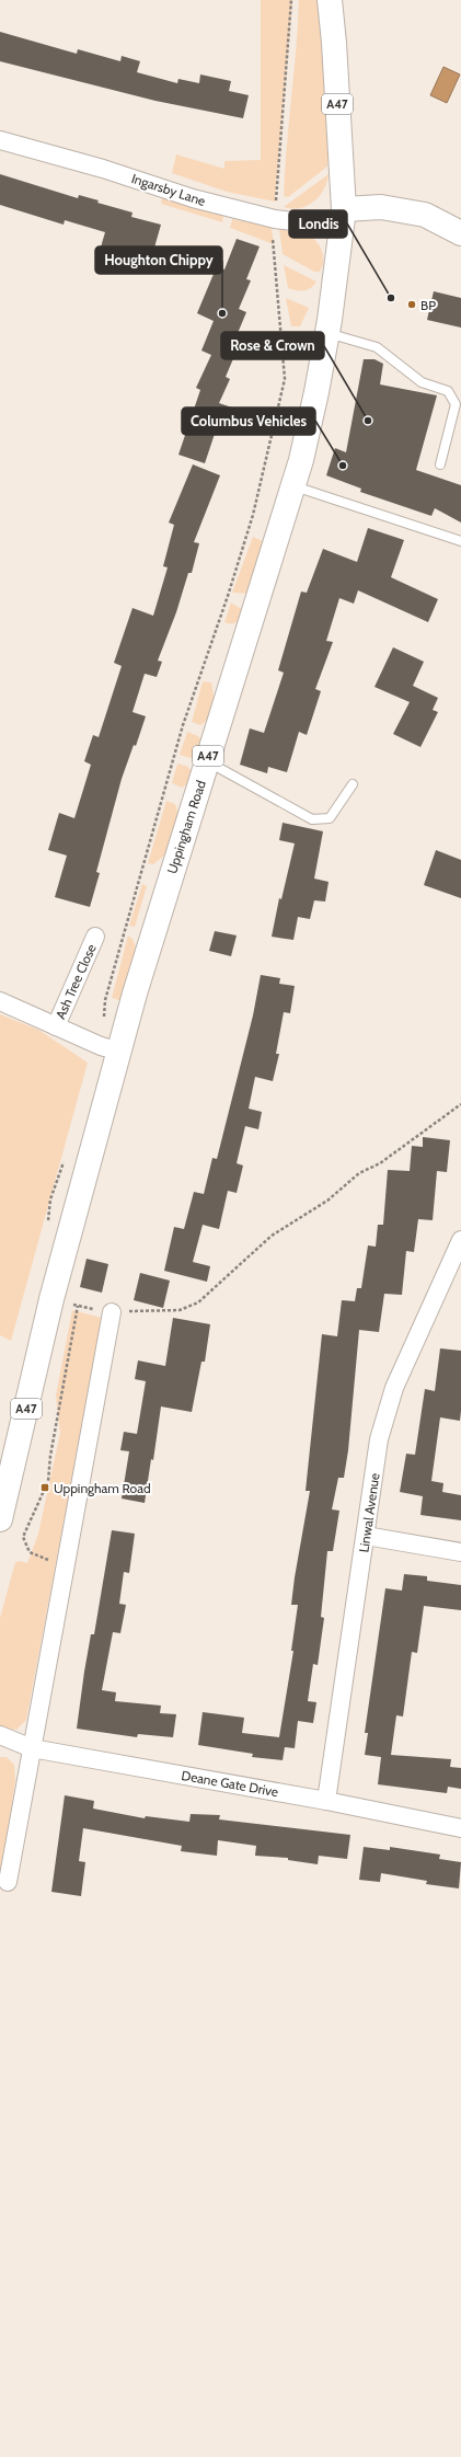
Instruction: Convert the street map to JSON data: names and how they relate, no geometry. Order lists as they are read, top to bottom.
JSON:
{
  "streets": {
    "main road": ["A47", "Uppingham Road"],
    "street": [
      "Ingarsby Lane",
      "Ash Tree Close",
      "Linwal Avenue",
      "Deane Gate Drive"
    ]
  },
  "crossings": [
    ["Ingarsby Lane", "Uppingham Road"],
    ["Uppingham Road", "Ash Tree Close"],
    ["Linwal Avenue", "Deane Gate Drive"]
  ],
  "places": {
    "other": [
      "Londis",
      "BP",
      "Houghton Chippy",
      "Rose & Crown",
      "Columbus Vehicles"
    ],
    "transit": ["Uppingham Road"]
  }
}
